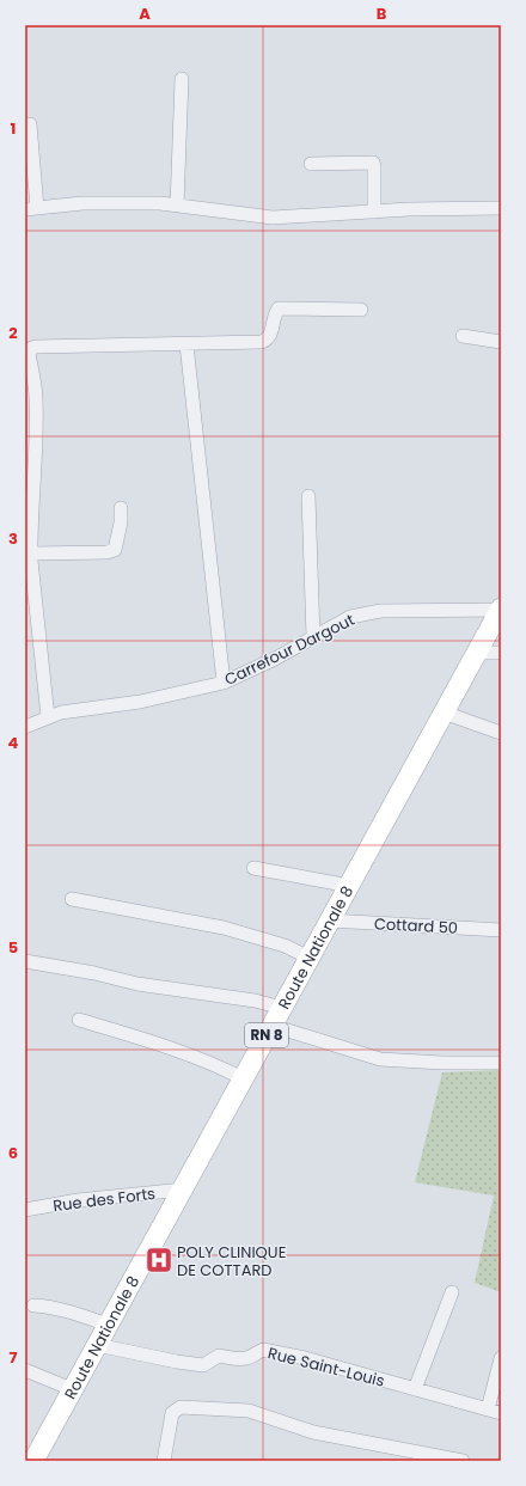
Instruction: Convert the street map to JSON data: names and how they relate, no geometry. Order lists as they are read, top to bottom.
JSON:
{
  "streets": {
    "main road": ["Route Nationale 8", "RN 8"],
    "street": [
      "Carrefour Dargout",
      "Cottard 50",
      "Rue des Forts",
      "Rue Saint-Louis"
    ]
  },
  "crossings": [
    ["Carrefour Dargout", "Route Nationale 8"],
    ["Cottard 50", "Route Nationale 8"],
    ["Route Nationale 8", "Rue des Forts"],
    ["Route Nationale 8", "Rue Saint-Louis"]
  ],
  "places": {
    "hospital": ["POLY CLINIQUE DE COTTARD"]
  },
  "grid": {
    "columns": ["A", "B"],
    "rows": [
      "1",
      "2",
      "3",
      "4",
      "5",
      "6",
      "7"
    ]
  }
}
